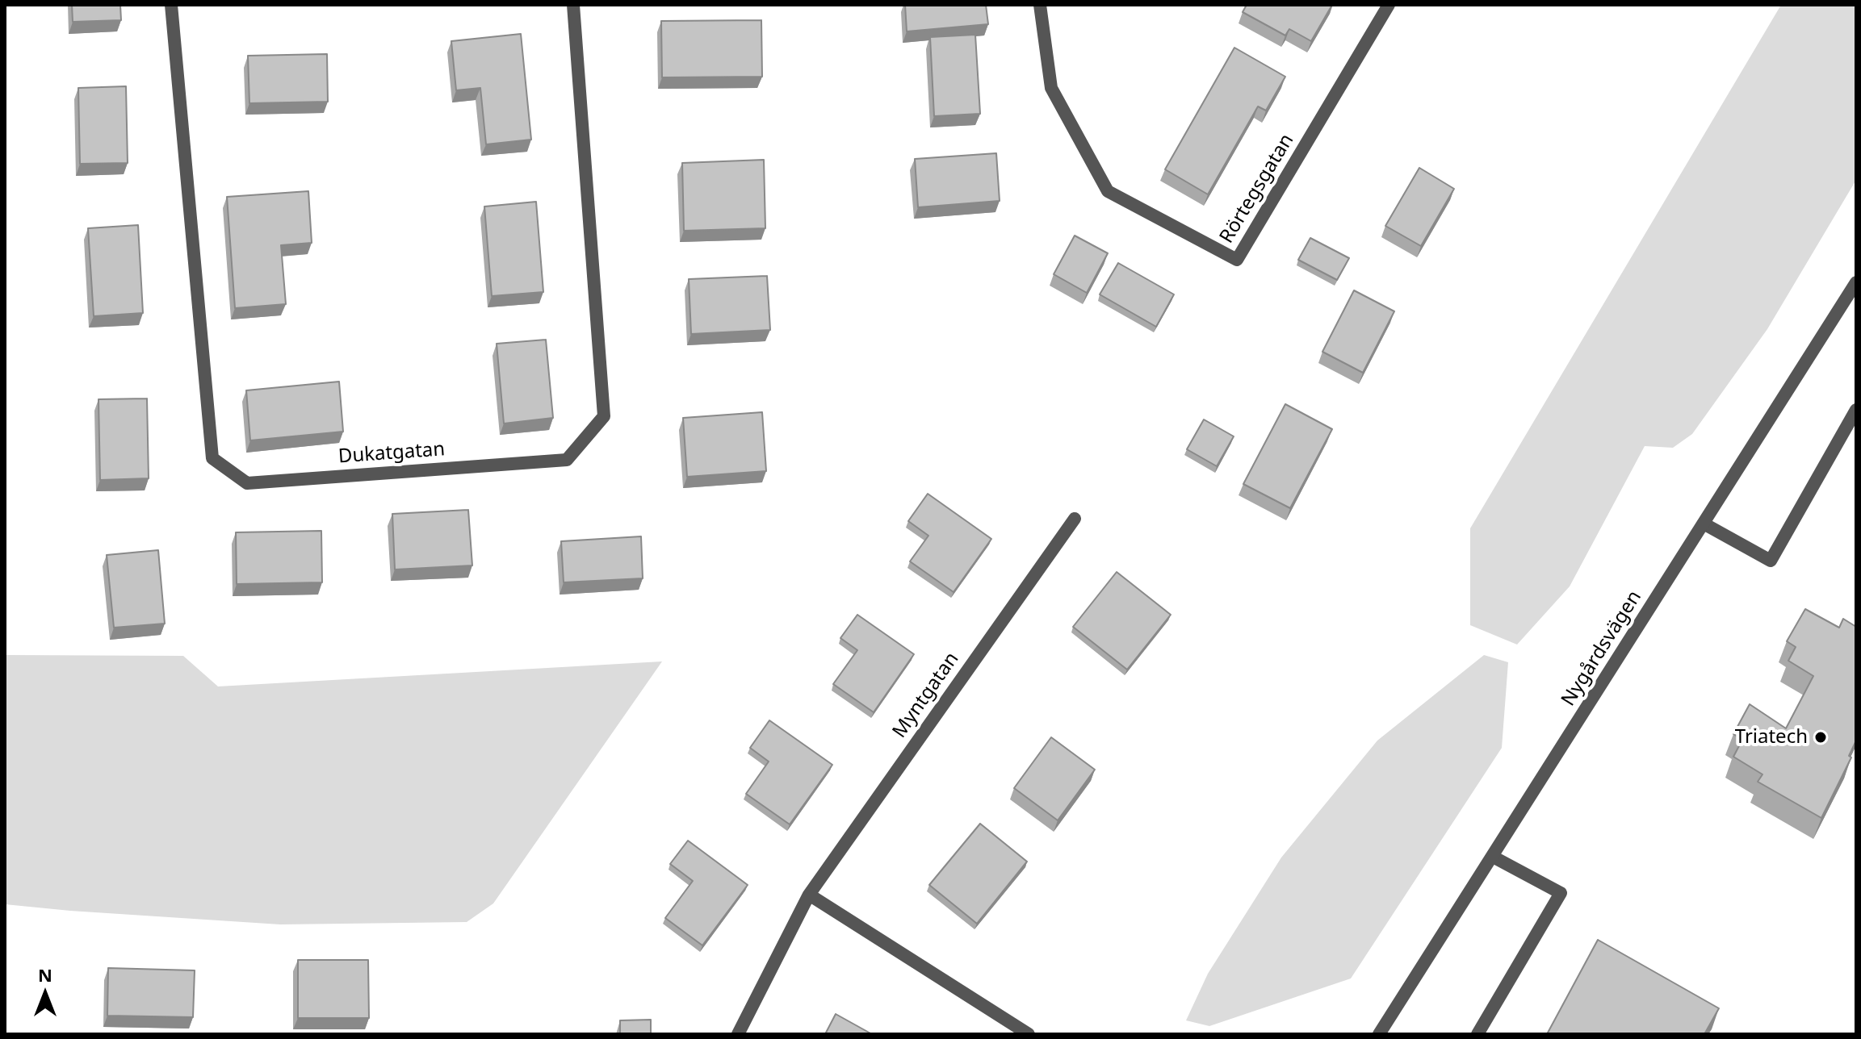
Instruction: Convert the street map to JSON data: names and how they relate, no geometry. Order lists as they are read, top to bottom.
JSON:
{
  "streets": {
    "street": [
      "Rörtegsgatan",
      "Dukatgatan",
      "Nygårdsvägen",
      "Myntgatan"
    ]
  },
  "places": ["Triatech"],
  "north": "top"
}
